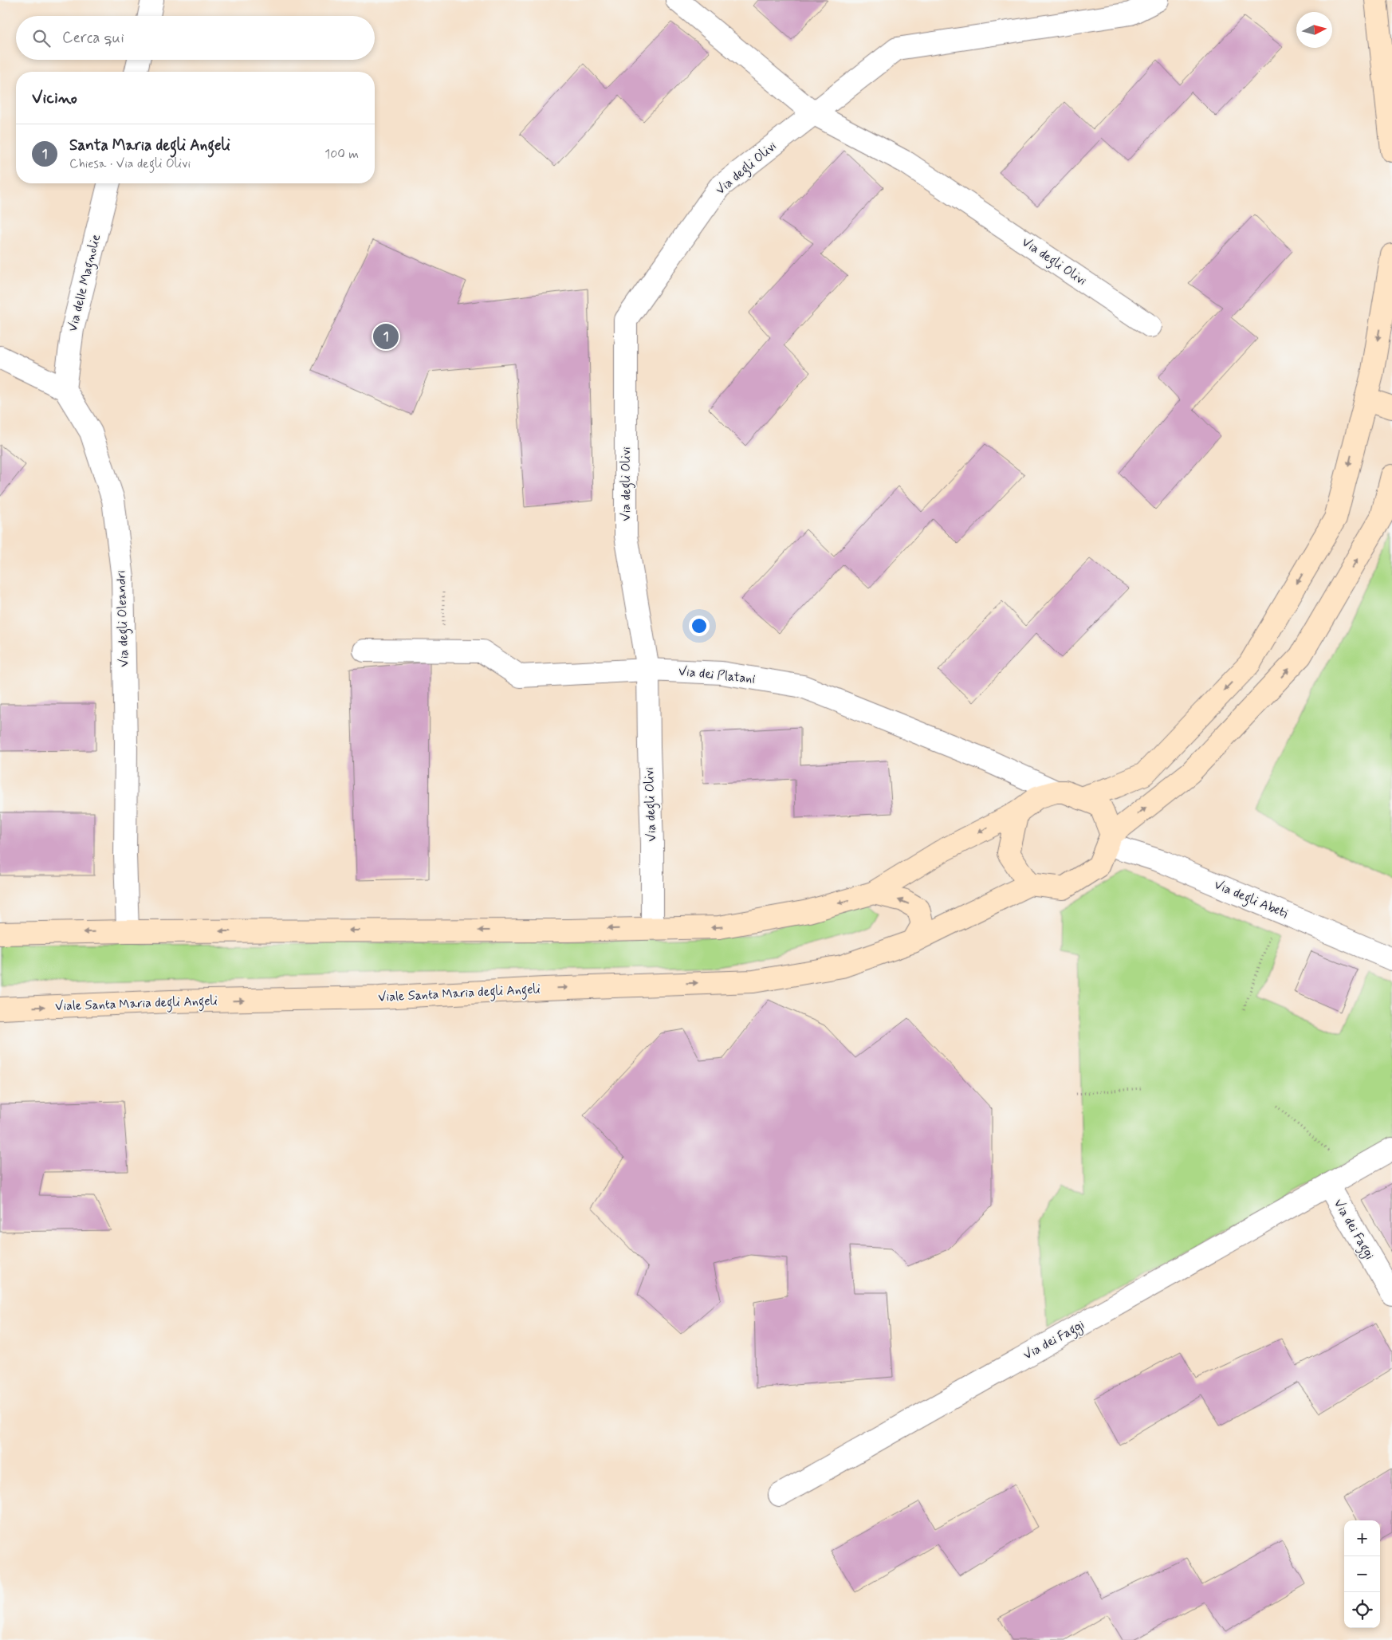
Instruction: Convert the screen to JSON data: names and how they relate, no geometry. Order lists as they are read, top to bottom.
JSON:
{
  "streets": {
    "street": [
      "Via degli Olivi",
      "Via delle Magnolie",
      "Via degli Oleandri",
      "Via dei Platani",
      "Via degli Abeti",
      "Viale Santa Maria degli Angeli",
      "Via dei Faggi"
    ]
  },
  "crossings": [
    ["Via degli Olivi", "Via dei Platani"],
    ["Via delle Magnolie", "Via degli Oleandri"],
    ["Via dei Platani", "Via degli Abeti"],
    ["Via dei Platani", "Viale Santa Maria degli Angeli"],
    ["Via degli Abeti", "Viale Santa Maria degli Angeli"]
  ],
  "north": "right",
  "page": {
    "search": "Cerca qui",
    "heading": "Vicino",
    "list": [
      {
        "mark": "1",
        "name": "Santa Maria degli Angeli",
        "note": "Chiesa · Via degli Olivi",
        "value": "100 m"
      }
    ],
    "pins": "1",
    "map_buttons": ["+", "−"]
  }
}
